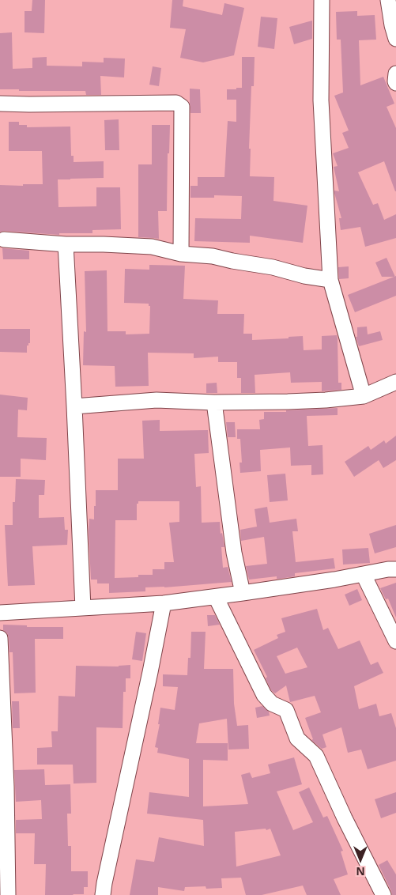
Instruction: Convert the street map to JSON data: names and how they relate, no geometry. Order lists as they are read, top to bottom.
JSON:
{
  "north": "bottom"
}
